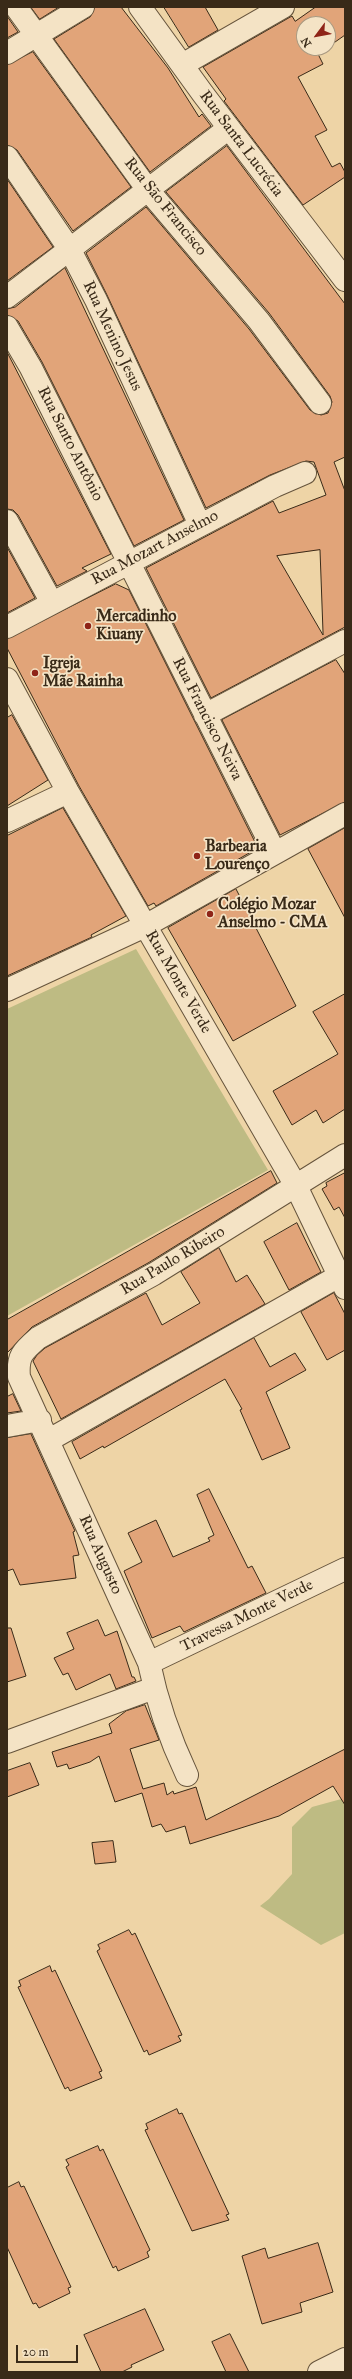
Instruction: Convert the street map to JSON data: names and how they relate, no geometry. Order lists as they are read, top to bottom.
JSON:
{
  "streets": {
    "street": [
      "Rua Santa Lucrécia",
      "Rua São Francisco",
      "Rua Menino Jesus",
      "Rua Santo Antônio",
      "Rua Mozart Anselmo",
      "Rua Francisco Neiva",
      "Rua Monte Verde",
      "Rua Paulo Ribeiro",
      "Rua Augusto",
      "Travessa Monte Verde"
    ]
  },
  "crossings": [
    ["Rua Menino Jesus", "Rua Mozart Anselmo"],
    ["Rua Santo Antônio", "Rua Mozart Anselmo"],
    ["Rua Santo Antônio", "Rua Francisco Neiva"],
    ["Rua Mozart Anselmo", "Rua Francisco Neiva"],
    ["Rua Monte Verde", "Rua Paulo Ribeiro"],
    ["Rua Paulo Ribeiro", "Rua Augusto"],
    ["Rua Augusto", "Travessa Monte Verde"]
  ],
  "places": [
    "Mercadinho Kiuany",
    "Igreja Mãe Rainha",
    "Barbearia Lourenço",
    "Colégio Mozar Anselmo - CMA"
  ],
  "scale_bar": "20 m",
  "north": "bottom left"
}
